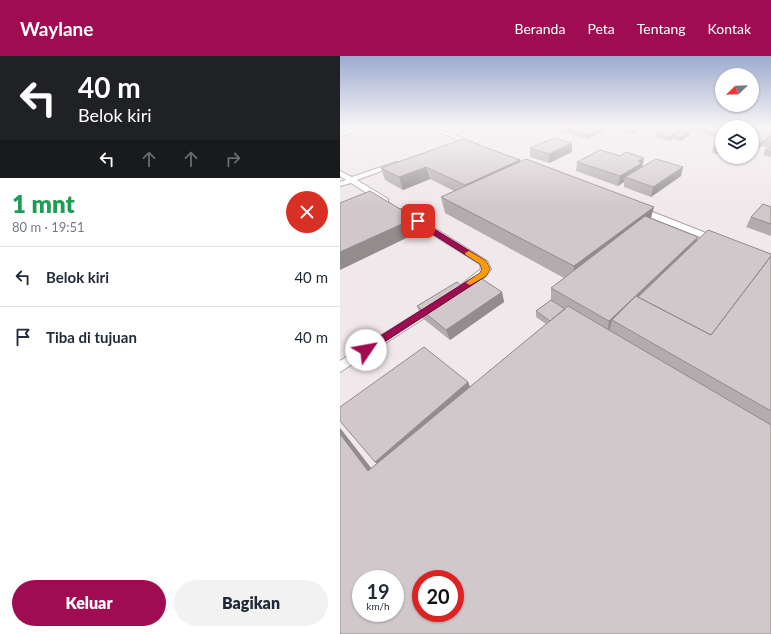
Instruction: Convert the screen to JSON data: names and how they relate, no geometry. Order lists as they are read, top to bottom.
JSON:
{
  "north": "bottom left",
  "page": {
    "header": "Waylane",
    "nav": [
      "Beranda",
      "Peta",
      "Tentang",
      "Kontak"
    ],
    "turn": ["40 m", "Belok kiri"],
    "heading": ["1 mnt", "80 m · 19:51"],
    "list": [
      {
        "name": "Belok kiri",
        "value": "40 m"
      },
      {
        "name": "Tiba di tujuan",
        "value": "40 m"
      }
    ],
    "speed": "19 km/h",
    "limit": "20",
    "buttons": ["Keluar", "Bagikan"]
  }
}
